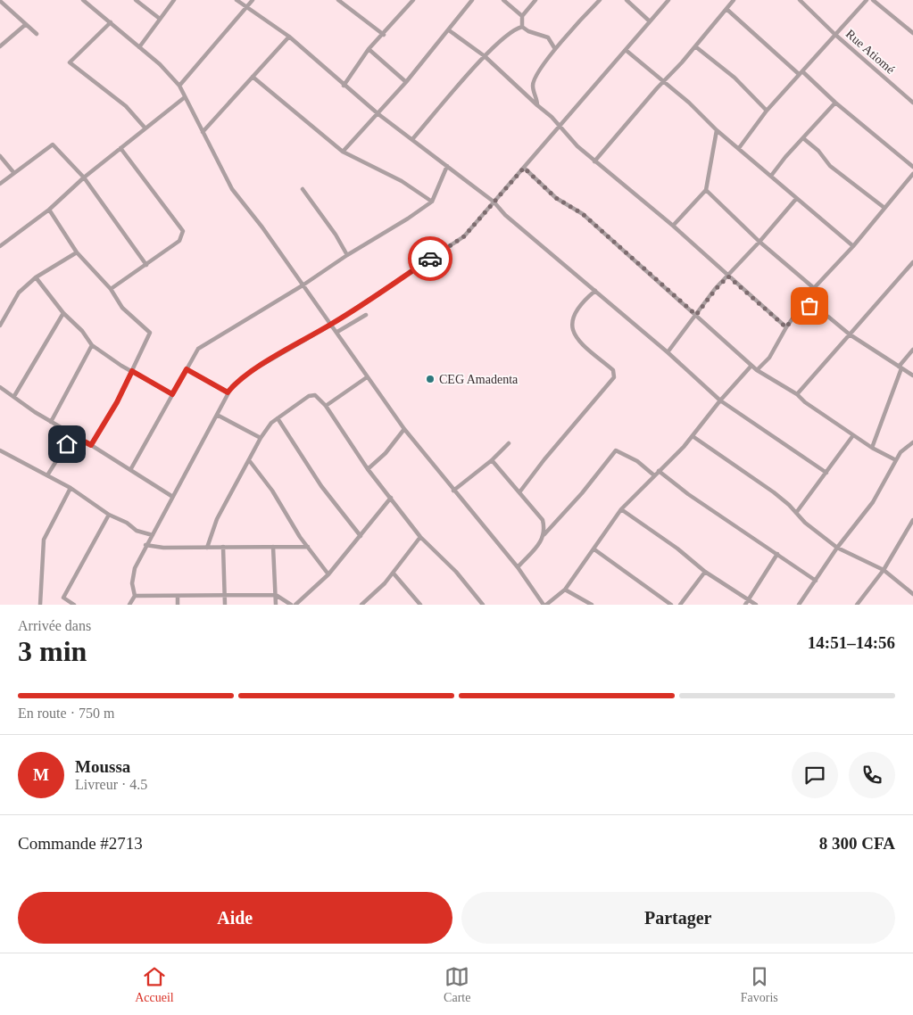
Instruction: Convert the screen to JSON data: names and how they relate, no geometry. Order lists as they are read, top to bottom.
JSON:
{
  "streets": {
    "street": ["Rue Atiomé"]
  },
  "places": ["CEG Amadenta"],
  "page": {
    "heading": ["3 min", "Arrivée dans", "14:51–14:56"],
    "panel": [
      "Moussa",
      "Livreur · 4.5",
      "Commande #2713",
      "8 300 CFA"
    ],
    "bar": "En route · 750 m",
    "round": "M",
    "buttons": ["Aide", "Partager"],
    "tabs": ["Accueil", "Carte", "Favoris"]
  }
}
